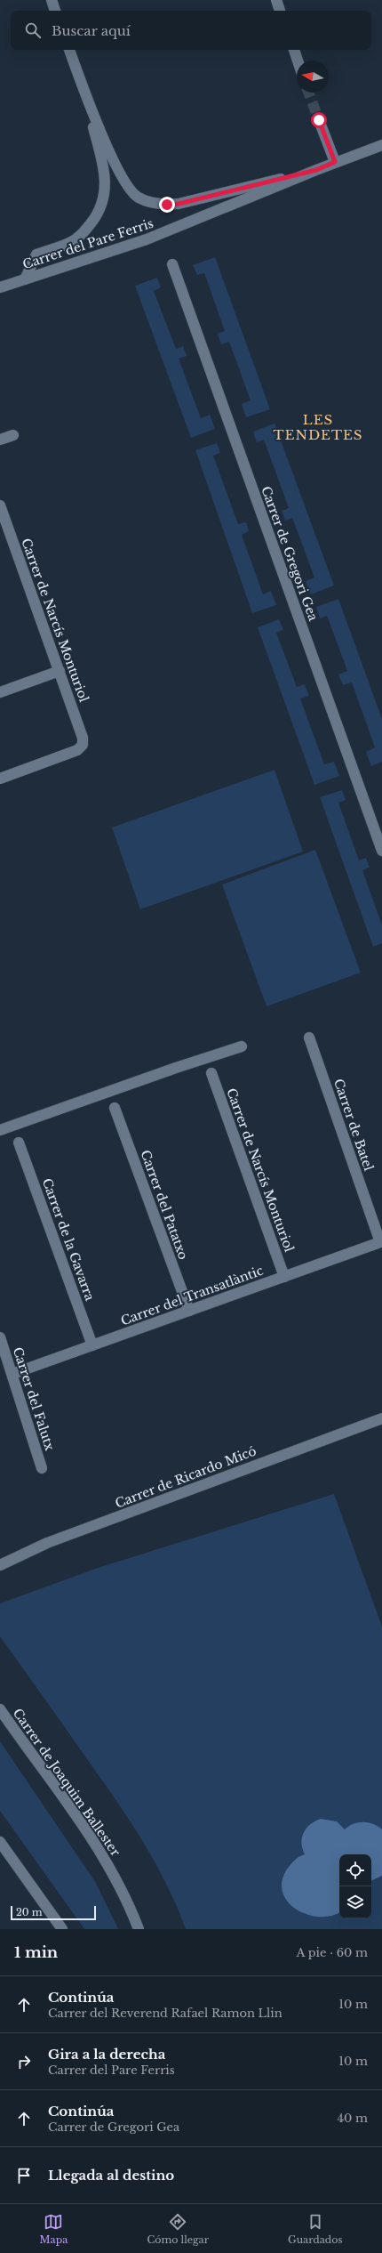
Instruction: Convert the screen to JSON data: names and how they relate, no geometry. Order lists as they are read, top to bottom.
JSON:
{
  "streets": {
    "street": [
      "Carrer del Pare Ferris",
      "Carrer de Gregori Gea",
      "Carrer de Narcís Monturiol",
      "Carrer de Batel",
      "Carrer del Patatxo",
      "Carrer de la Gavarra",
      "Carrer del Transatlàntic",
      "Carrer del Falutx",
      "Carrer de Ricardo Micó",
      "Carrer de Joaquim Ballester"
    ]
  },
  "crossings": [
    ["Carrer de Narcís Monturiol", "Carrer del Transatlàntic"],
    ["Carrer de Batel", "Carrer del Transatlàntic"],
    ["Carrer del Patatxo", "Carrer del Transatlàntic"],
    ["Carrer de la Gavarra", "Carrer del Transatlàntic"],
    ["Carrer del Transatlàntic", "Carrer del Falutx"]
  ],
  "districts": ["LES TENDETES"],
  "scale_bar": "20 m",
  "north": "left",
  "page": {
    "search": "Buscar aquí",
    "scale": "20 m",
    "heading": ["1 min", "A pie · 60 m"],
    "list": [
      ["Continúa", "Carrer del Reverend Rafael Ramon Llin", "10 m"],
      ["Gira a la derecha", "Carrer del Pare Ferris", "10 m"],
      ["Continúa", "Carrer de Gregori Gea", "40 m"],
      "Llegada al destino"
    ],
    "nav": ["Mapa", "Cómo llegar", "Guardados"]
  }
}
